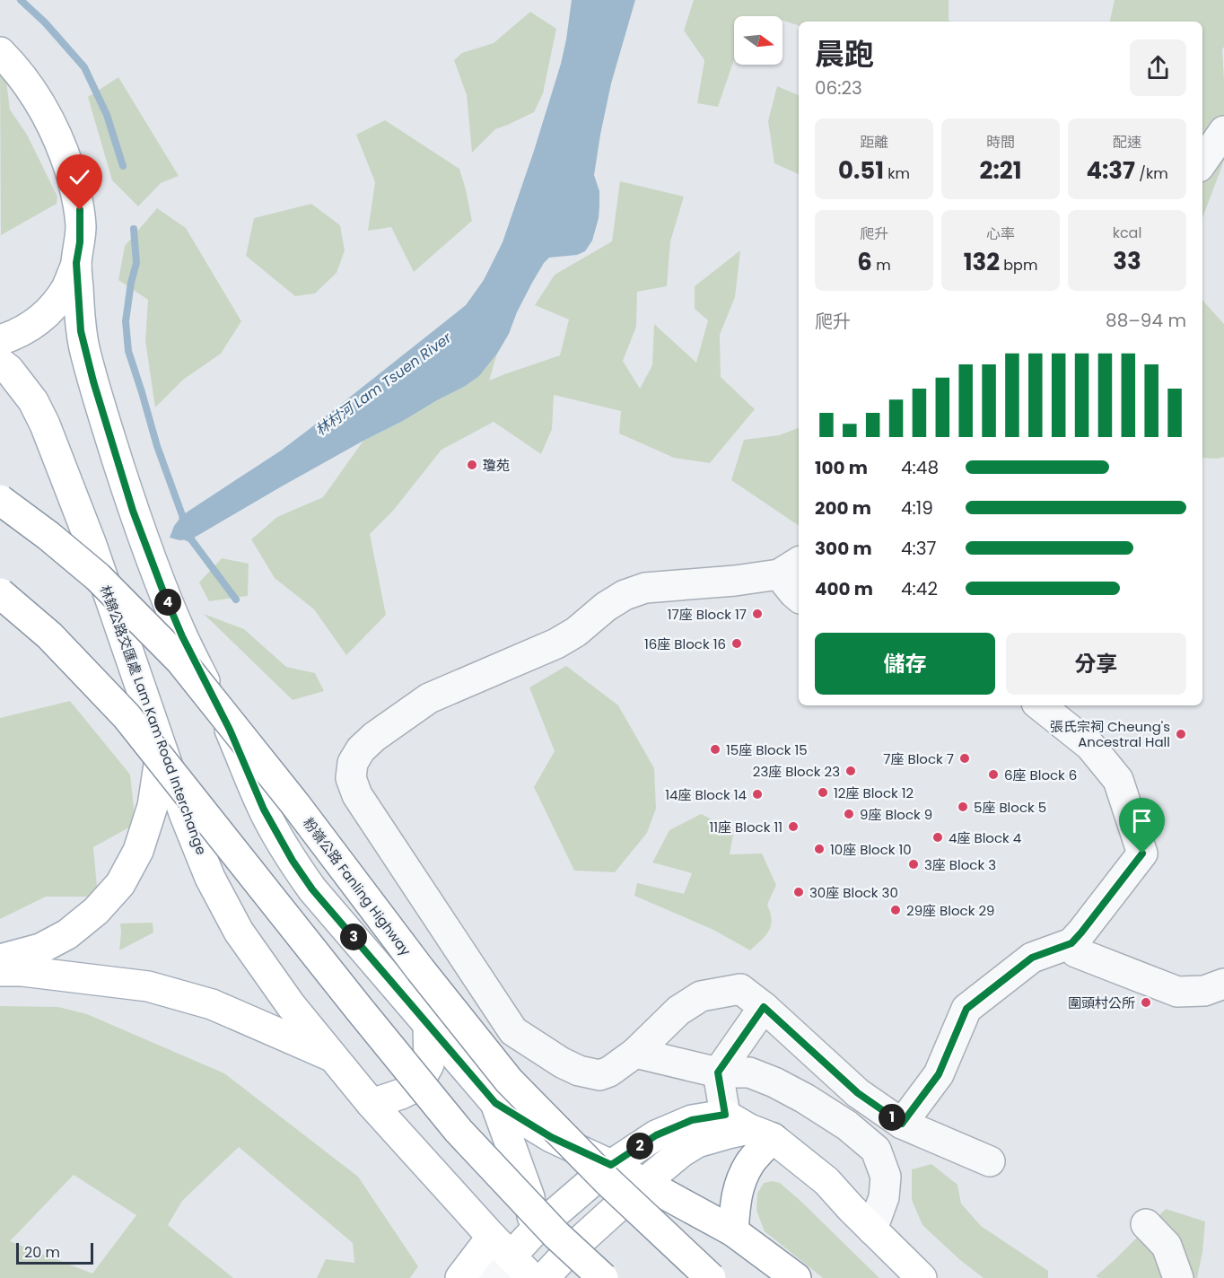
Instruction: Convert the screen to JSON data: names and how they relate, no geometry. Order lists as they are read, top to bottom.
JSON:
{
  "streets": {
    "main road": ["林錦公路交匯處 Lam Kam Road Interchange", "粉嶺公路 Fanling Highway"]
  },
  "water": ["林村河 Lam Tsuen River"],
  "places": [
    "瓊苑",
    "17座 Block 17",
    "16座 Block 16",
    "張氏宗祠 Cheung's Ancestral Hall",
    "15座 Block 15",
    "7座 Block 7",
    "23座 Block 23",
    "6座 Block 6",
    "12座 Block 12",
    "14座 Block 14",
    "5座 Block 5",
    "9座 Block 9",
    "11座 Block 11",
    "4座 Block 4",
    "10座 Block 10",
    "3座 Block 3",
    "30座 Block 30",
    "29座 Block 29",
    "圍頭村公所"
  ],
  "scale_bar": "20 m",
  "north": "right",
  "page": {
    "heading": ["晨跑", "06:23"],
    "stats": [
      ["距離", "0.51 km"],
      ["時間", "2:21"],
      ["配速", "4:37 /km"],
      ["爬升", "6 m"],
      ["心率", "132 bpm"],
      ["kcal", "33"]
    ],
    "chart": ["爬升", "88–94 m"],
    "list": [
      {
        "name": "100 m",
        "note": "4:48"
      },
      {
        "name": "200 m",
        "note": "4:19"
      },
      {
        "name": "300 m",
        "note": "4:37"
      },
      {
        "name": "400 m",
        "note": "4:42"
      }
    ],
    "pins": [
      "4",
      "3",
      "1",
      "2"
    ],
    "buttons": ["儲存", "分享"],
    "scale": "20 m"
  }
}
